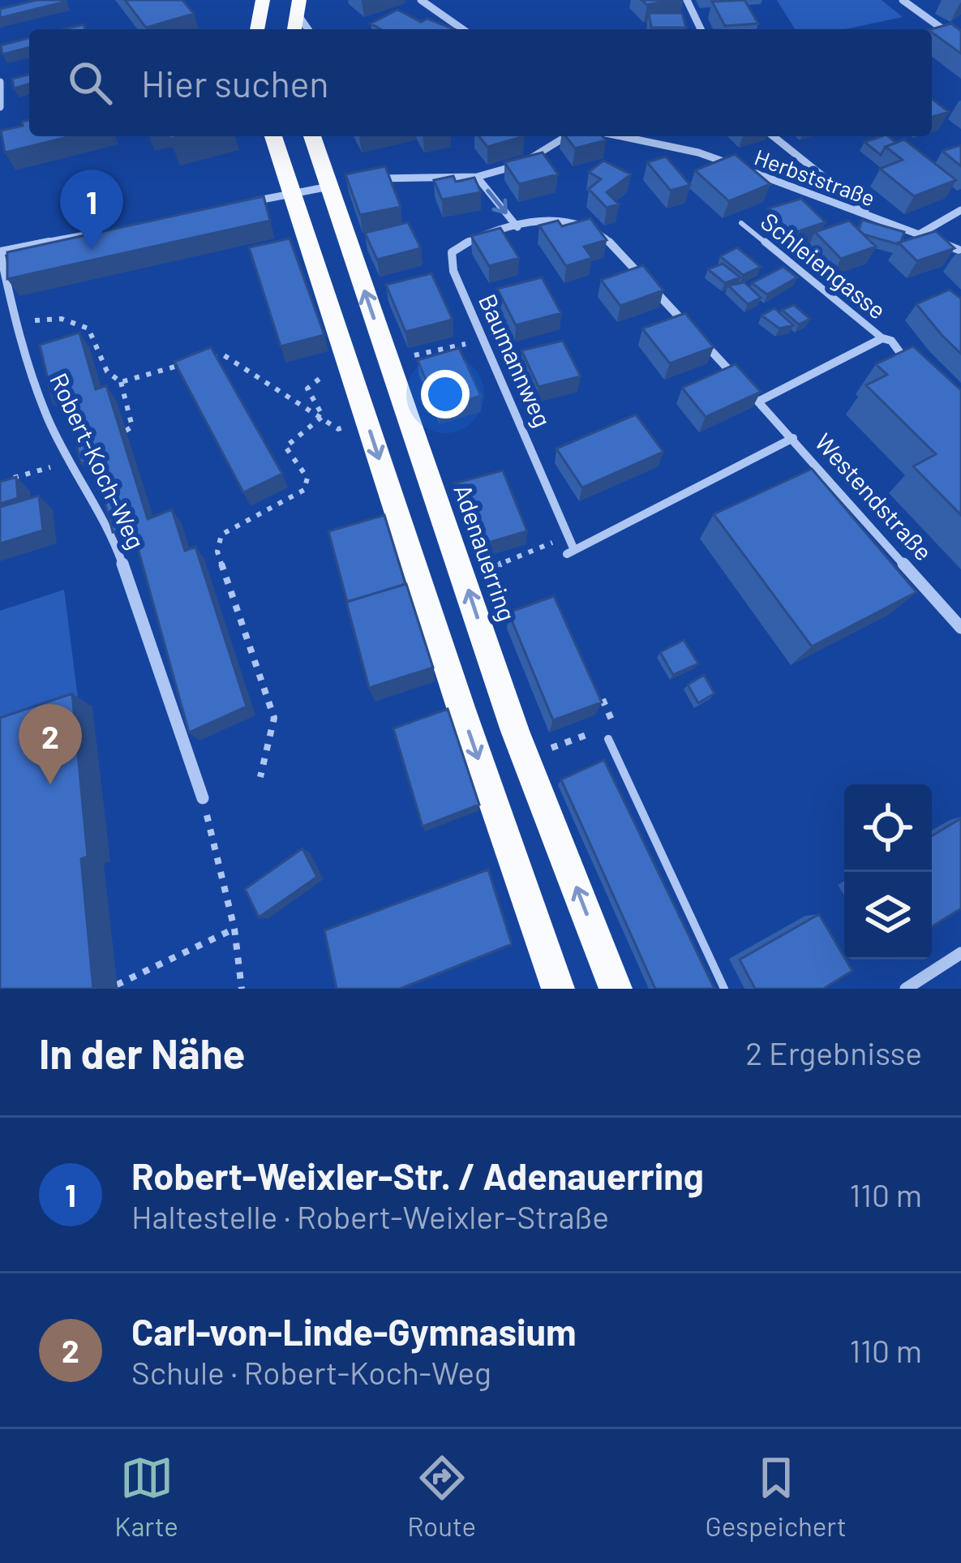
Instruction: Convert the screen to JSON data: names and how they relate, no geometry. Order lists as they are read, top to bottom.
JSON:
{
  "streets": {
    "main road": ["Adenauerring"],
    "street": [
      "Herbststraße",
      "Schleiengasse",
      "Baumannweg",
      "Robert-Koch-Weg",
      "Westendstraße"
    ]
  },
  "crossings": [
    ["Baumannweg", "Westendstraße"]
  ],
  "page": {
    "search": "Hier suchen",
    "pins": ["1", "2"],
    "heading": ["In der Nähe", "2 Ergebnisse"],
    "list": [
      {
        "mark": "1",
        "name": "Robert-Weixler-Str. / Adenauerring",
        "note": "Haltestelle · Robert-Weixler-Straße",
        "value": "110 m"
      },
      {
        "mark": "2",
        "name": "Carl-von-Linde-Gymnasium",
        "note": "Schule · Robert-Koch-Weg",
        "value": "110 m"
      }
    ],
    "nav": ["Karte", "Route", "Gespeichert"]
  }
}
